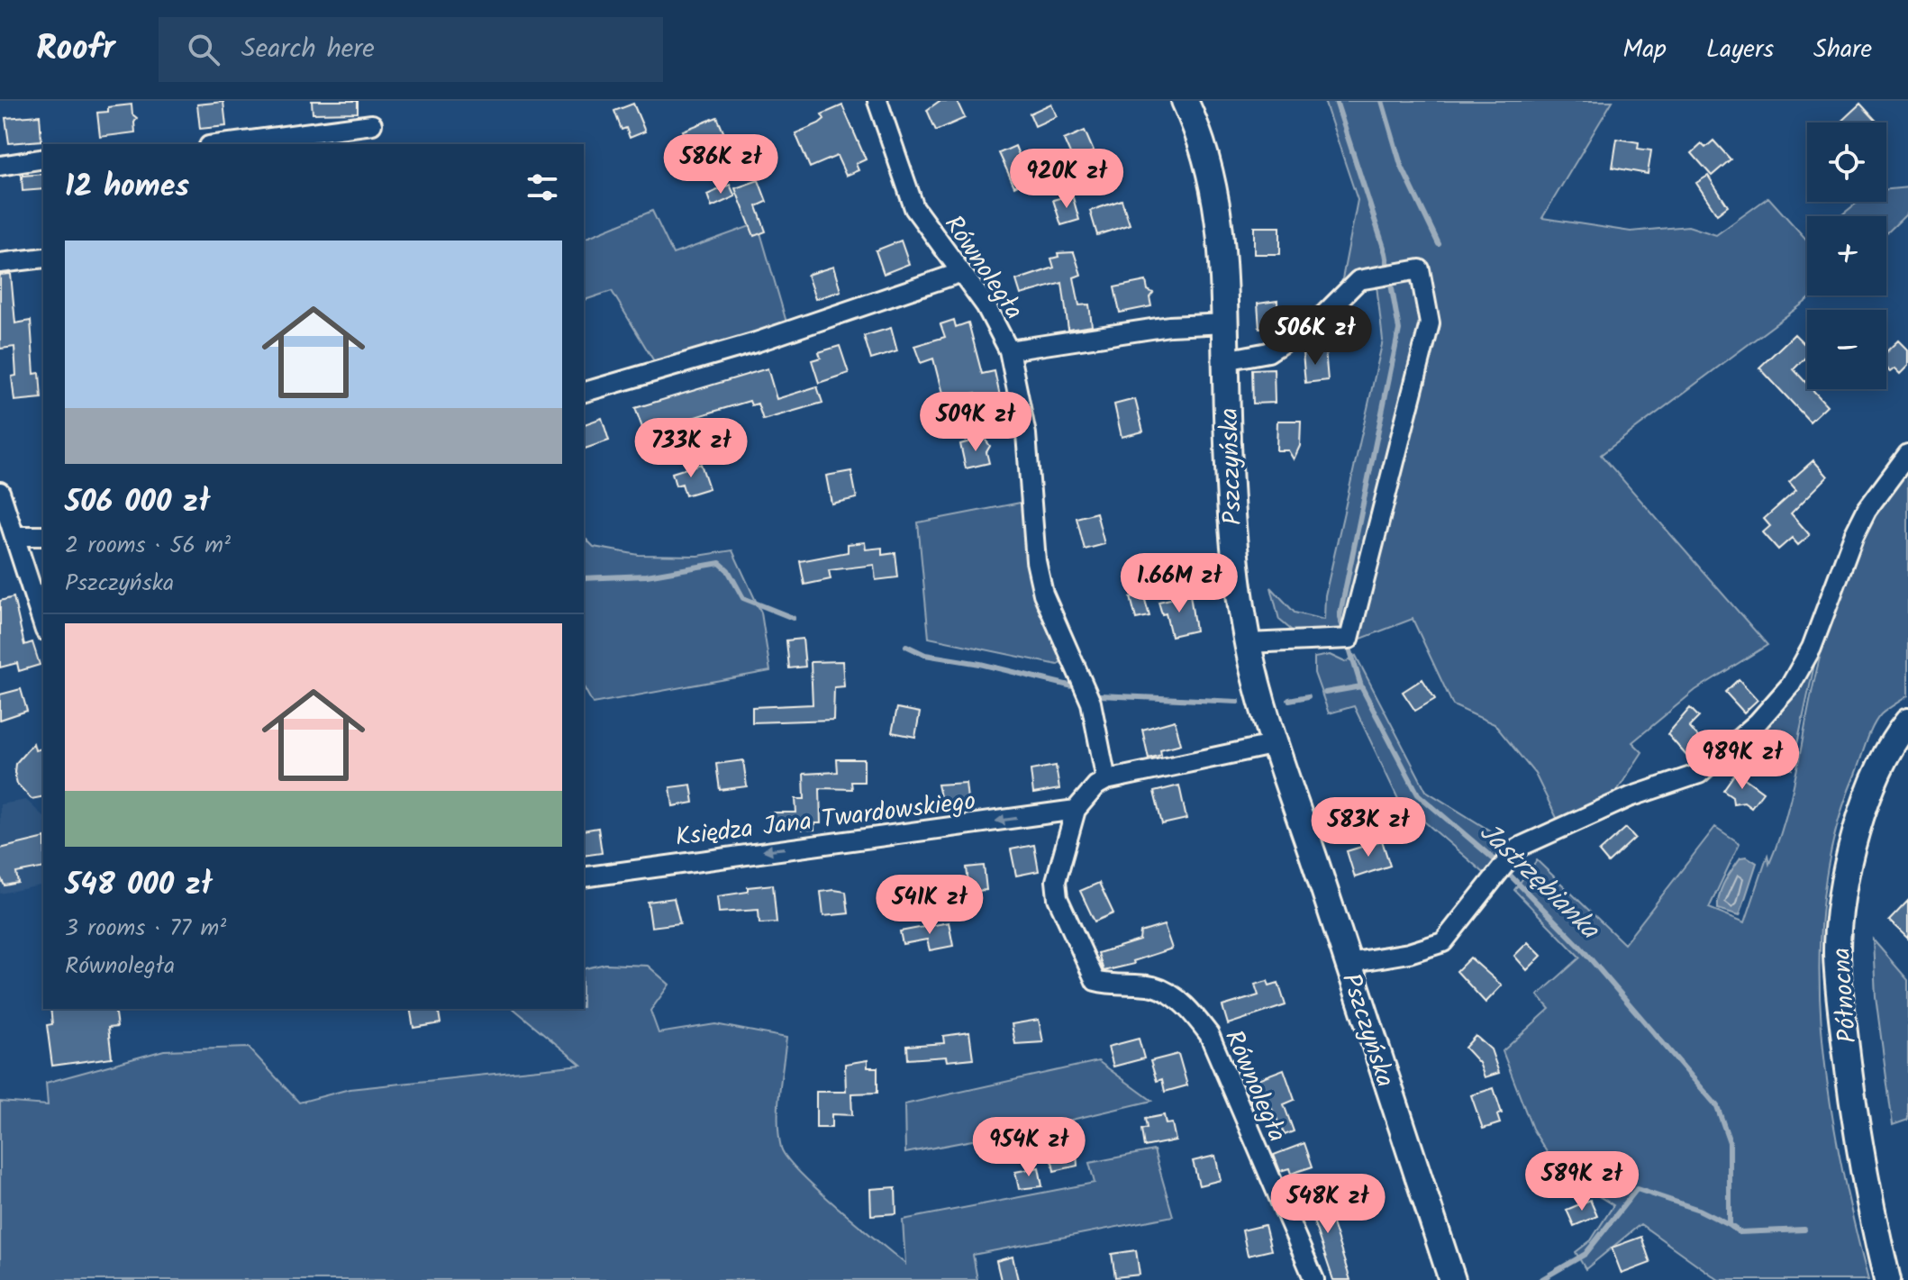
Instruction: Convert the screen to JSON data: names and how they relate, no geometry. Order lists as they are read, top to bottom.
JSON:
{
  "streets": {
    "street": [
      "Równoległa",
      "Pszczyńska",
      "Księdza Jana Twardowskiego",
      "Północna"
    ]
  },
  "crossings": [
    ["Równoległa", "Księdza Jana Twardowskiego"]
  ],
  "one_way": ["Księdza Jana Twardowskiego"],
  "water": ["Jastrzębianka"],
  "page": {
    "header": "Roofr",
    "search": "Search here",
    "nav": ["Map", "Layers", "Share"],
    "map_buttons": ["+", "−"],
    "price": [
      "586K zł",
      "920K zł",
      "506K zł",
      "509K zł",
      "733K zł",
      "1.66M zł",
      "989K zł",
      "583K zł",
      "541K zł",
      "954K zł",
      "589K zł",
      "548K zł"
    ],
    "heading": "12 homes",
    "list": [
      {
        "name": "506 000 zł",
        "note": "2 rooms · 56 m² · Pszczyńska"
      },
      {
        "name": "548 000 zł",
        "note": "3 rooms · 77 m² · Równoległa"
      }
    ]
  }
}
